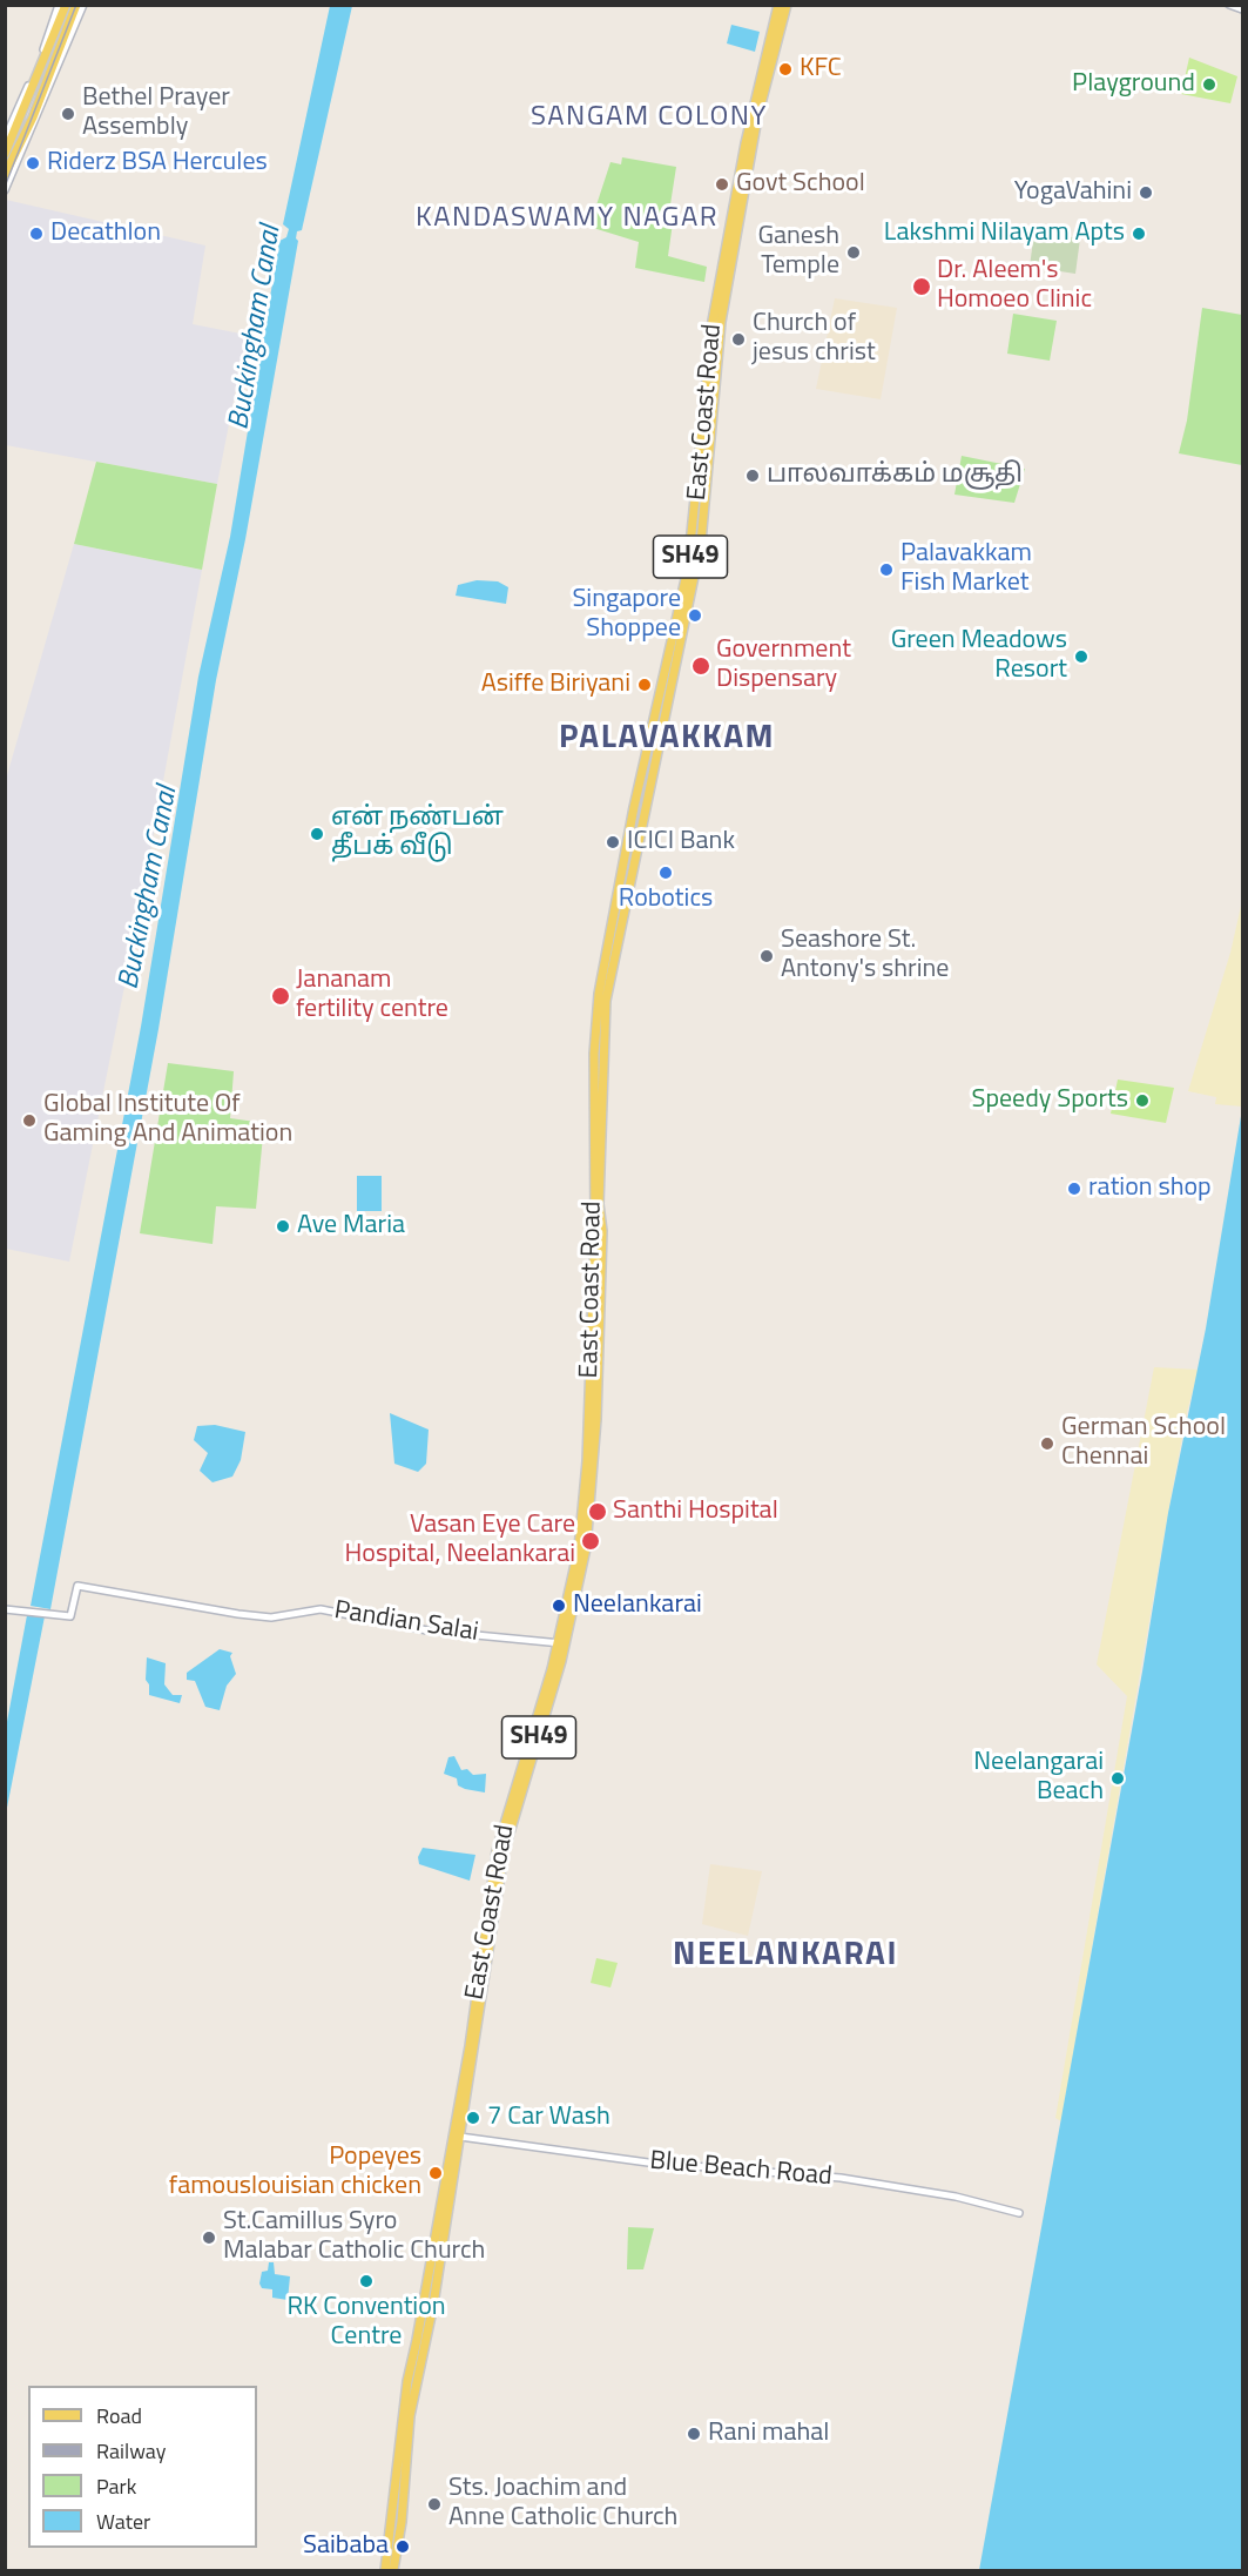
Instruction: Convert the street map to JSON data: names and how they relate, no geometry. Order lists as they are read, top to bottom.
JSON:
{
  "streets": {
    "main road": ["East Coast Road", "SH49"],
    "street": ["Pandian Salai", "Blue Beach Road"]
  },
  "crossings": [
    ["East Coast Road", "Pandian Salai"],
    ["East Coast Road", "Blue Beach Road"]
  ],
  "districts": [
    "SANGAM COLONY",
    "KANDASWAMY NAGAR",
    "PALAVAKKAM",
    "NEELANKARAI"
  ],
  "water": ["Buckingham Canal"],
  "places": [
    "KFC",
    "Playground",
    "Bethel Prayer Assembly",
    "Riderz BSA Hercules",
    "Govt School",
    "YogaVahini",
    "Decathlon",
    "Lakshmi Nilayam Apts",
    "Ganesh Temple",
    "Dr. Aleem's Homoeo Clinic",
    "Church of jesus christ",
    "பாலவாக்கம் மசூதி",
    "Palavakkam Fish Market",
    "Singapore Shoppee",
    "Green Meadows Resort",
    "Government Dispensary",
    "Asiffe Biriyani",
    "என் நண்பன் தீபக் வீடு",
    "ICICI Bank",
    "Robotics",
    "Seashore St. Antony's shrine",
    "Jananam fertility centre",
    "Speedy Sports",
    "Global Institute Of Gaming And Animation",
    "ration shop",
    "Ave Maria",
    "German School Chennai",
    "Santhi Hospital",
    "Vasan Eye Care Hospital, Neelankarai",
    "Neelankarai",
    "Neelangarai Beach",
    "7 Car Wash",
    "Popeyes famouslouisian chicken",
    "St.Camillus Syro Malabar Catholic Church",
    "RK Convention Centre",
    "Rani mahal",
    "Sts. Joachim and Anne Catholic Church",
    "Saibaba"
  ],
  "legend": [
    "Road",
    "Railway",
    "Park",
    "Water"
  ]
}
